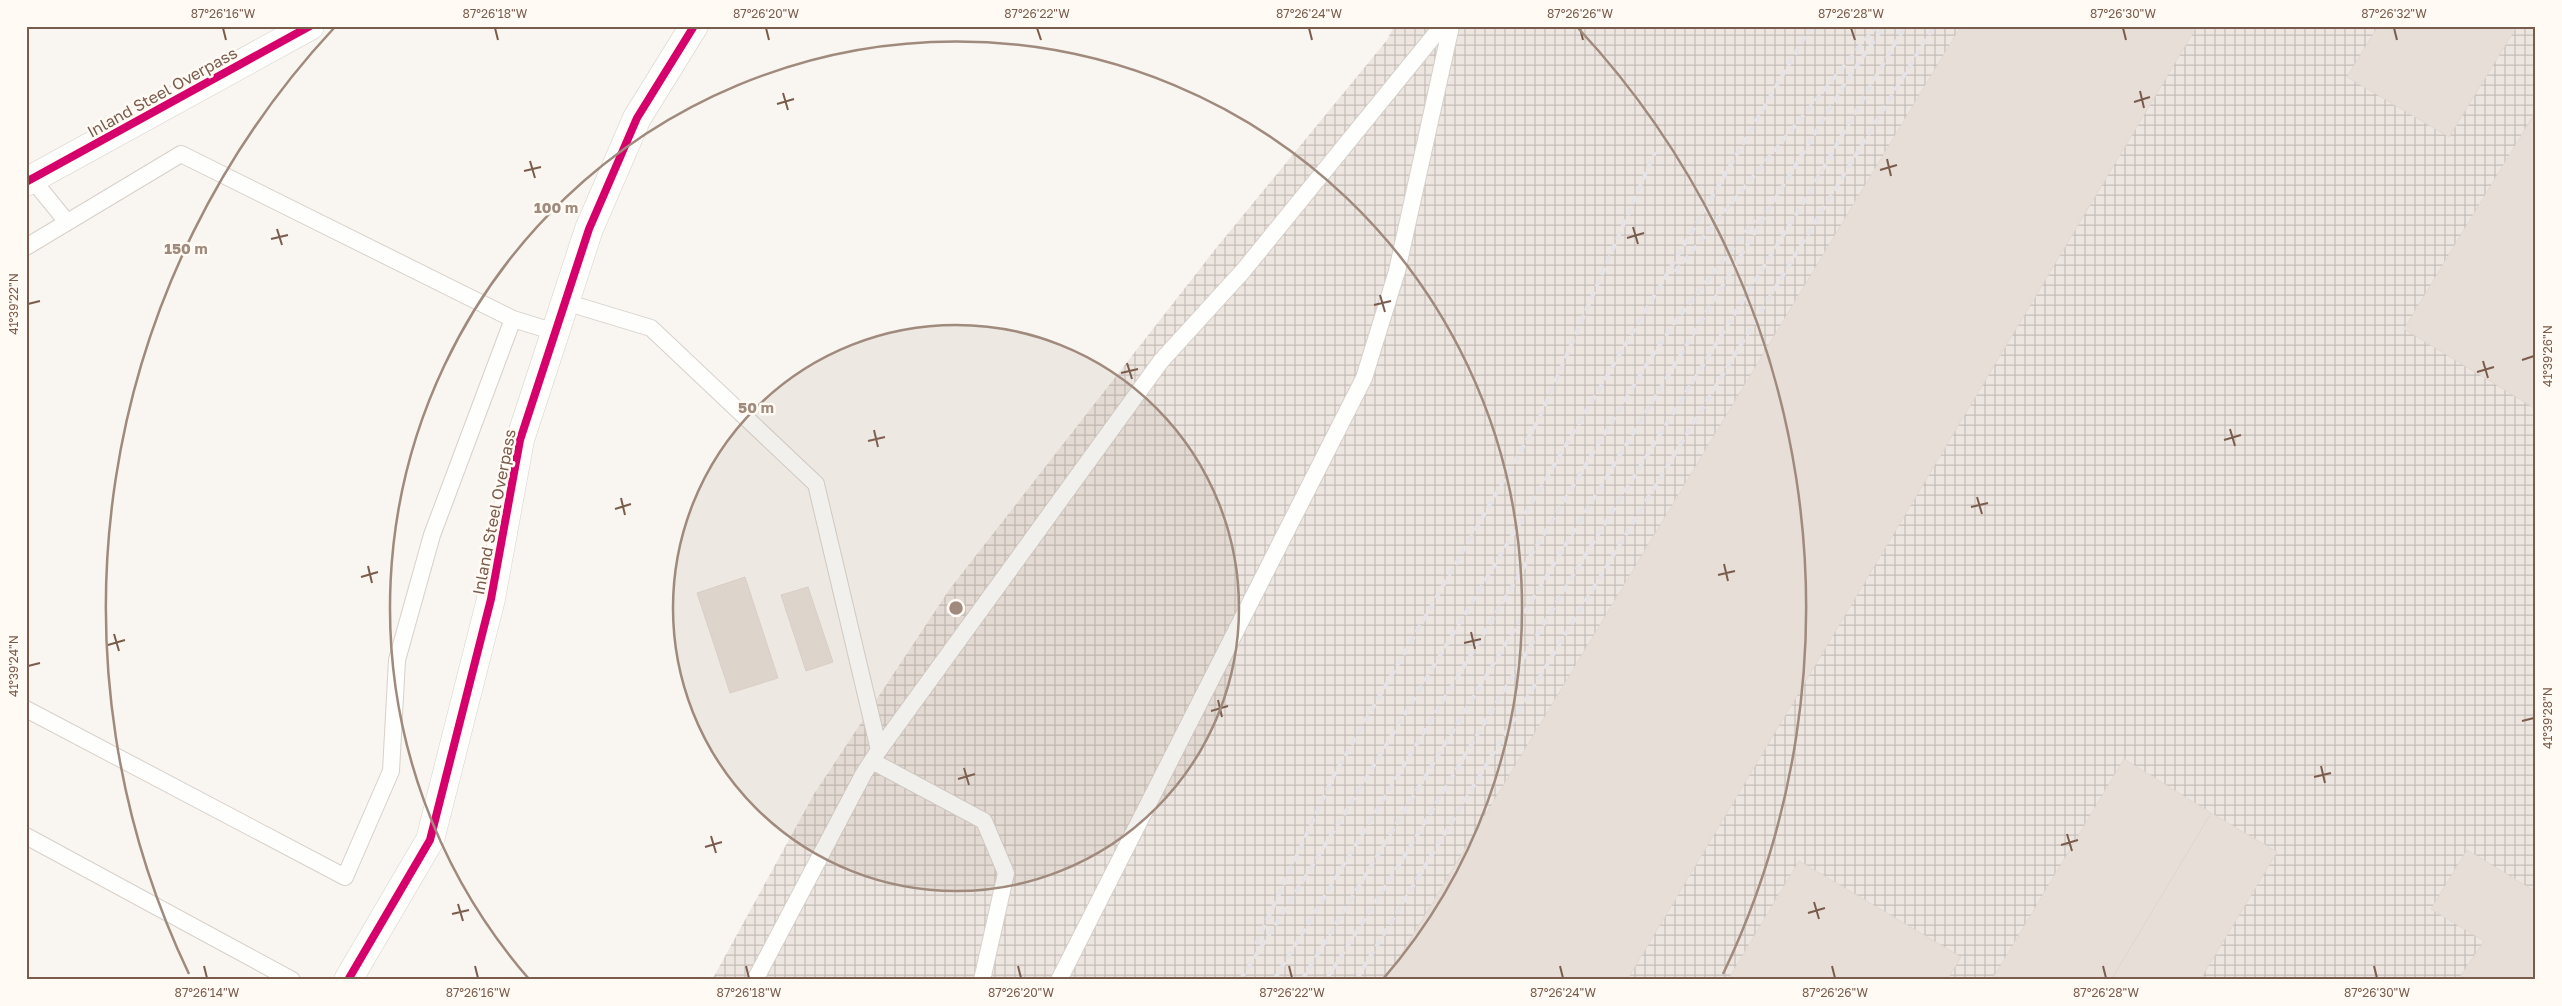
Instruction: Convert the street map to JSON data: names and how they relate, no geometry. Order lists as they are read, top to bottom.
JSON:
{
  "streets": {
    "street": ["Inland Steel Overpass"]
  },
  "coordinates": [
    "87°26'16\"W",
    "87°26'18\"W",
    "87°26'20\"W",
    "87°26'22\"W",
    "87°26'24\"W",
    "87°26'26\"W",
    "87°26'28\"W",
    "87°26'30\"W",
    "87°26'32\"W",
    "41°39'22\"N",
    "41°39'26\"N",
    "41°39'24\"N",
    "41°39'28\"N",
    "87°26'14\"W"
  ],
  "rings": ["100 m", "150 m", "50 m"]
}
